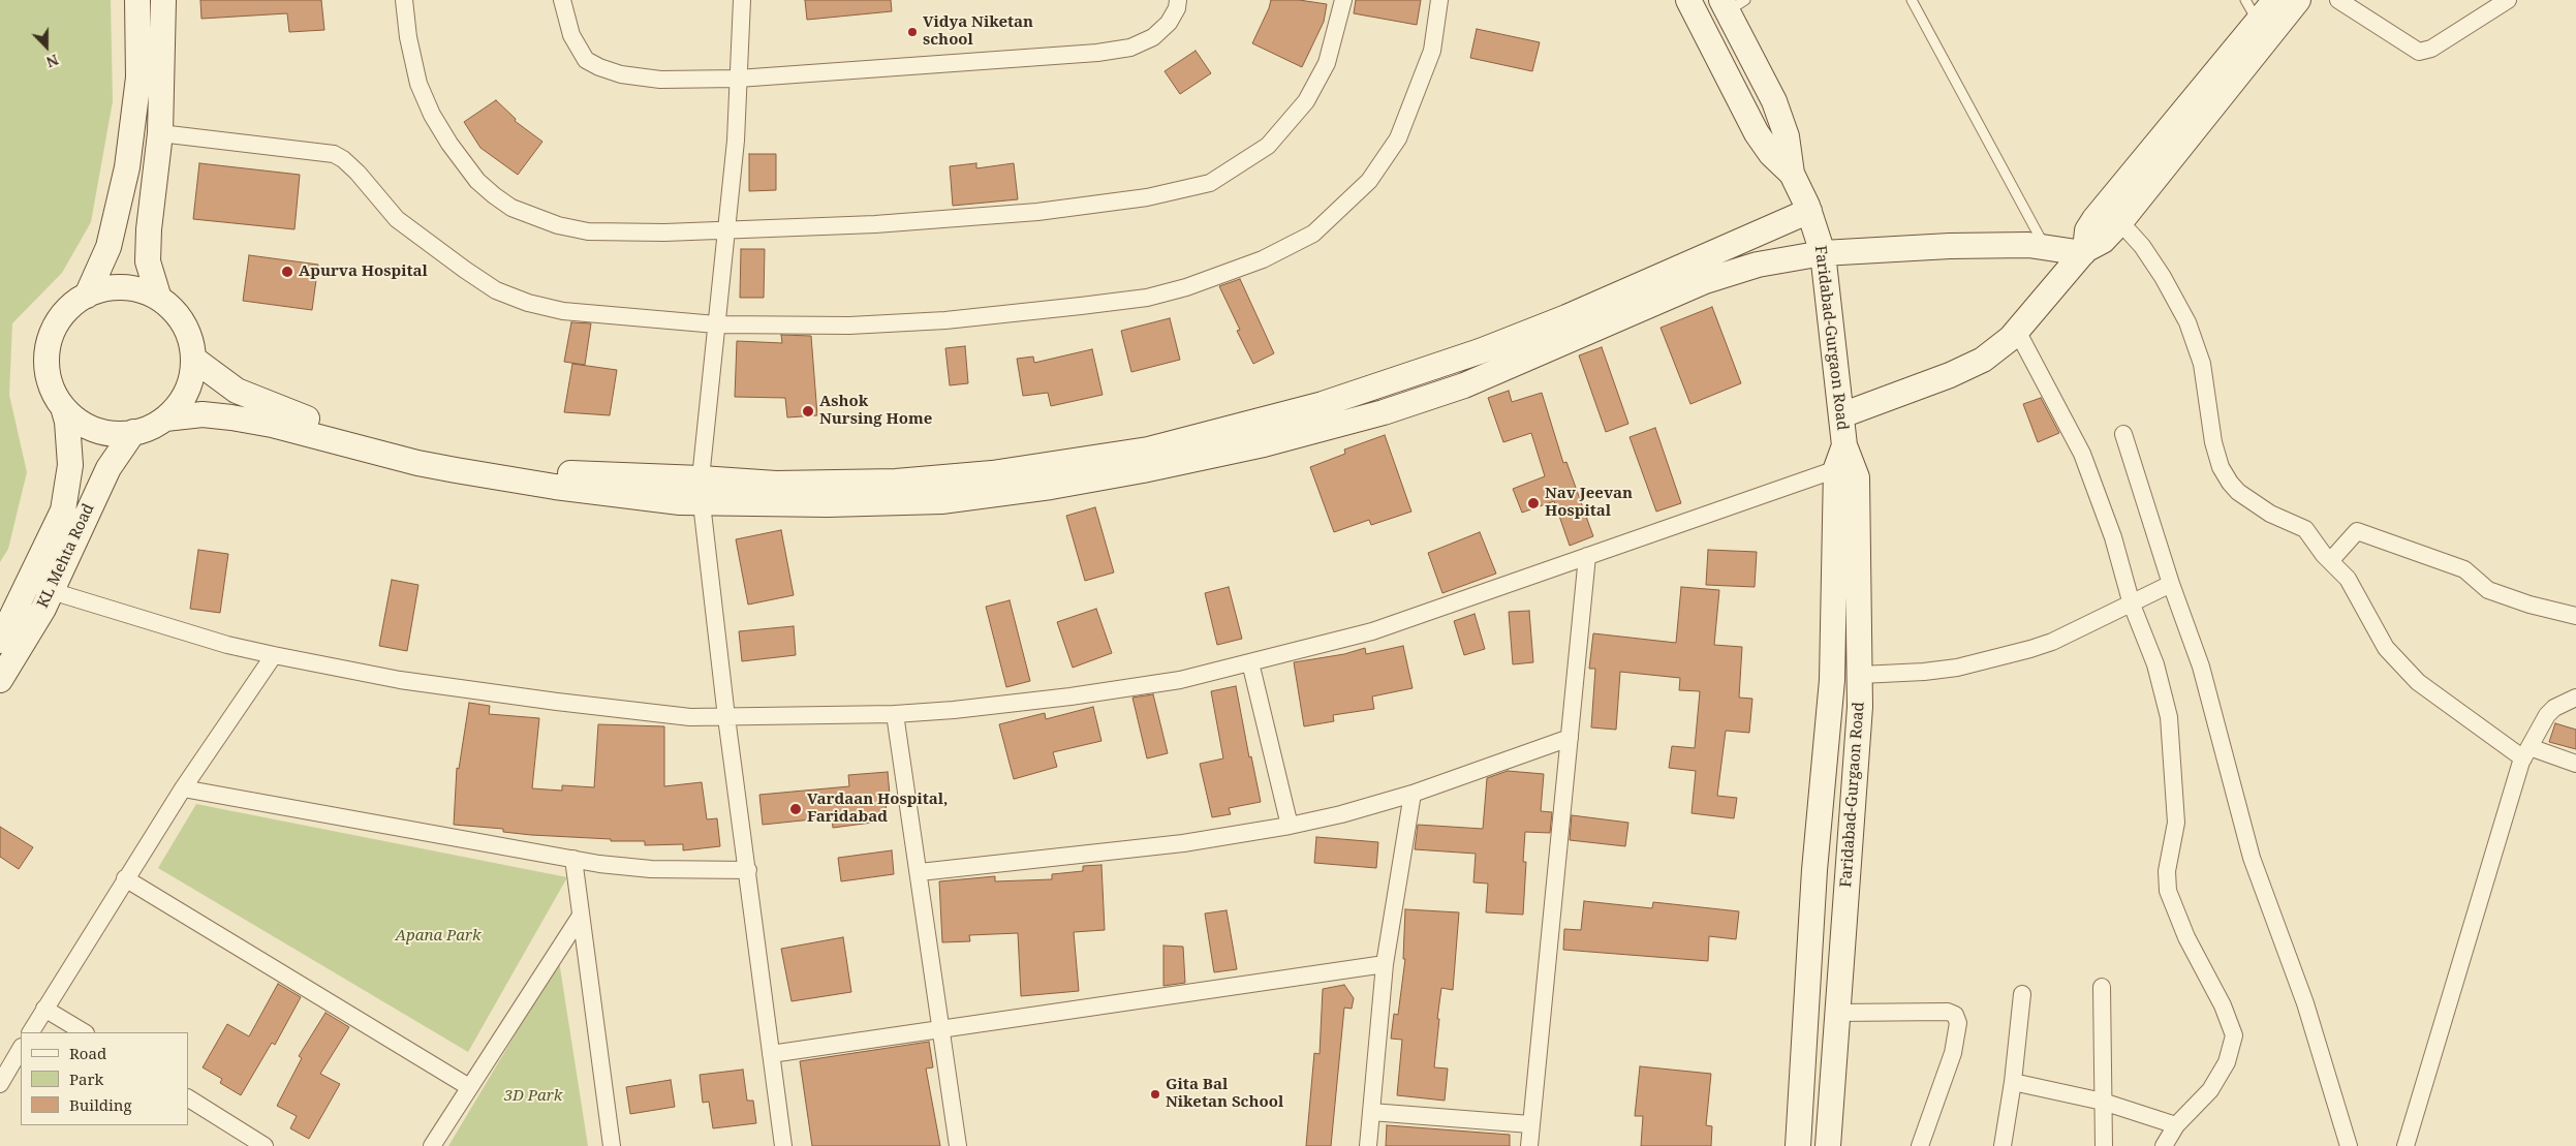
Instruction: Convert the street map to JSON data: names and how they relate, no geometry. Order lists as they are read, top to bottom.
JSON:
{
  "streets": {
    "street": ["Faridabad-Gurgaon Road", "KL Mehta Road"]
  },
  "parks": ["Apana Park", "3D Park"],
  "places": [
    "Vidya Niketan school",
    "Apurva Hospital",
    "Ashok Nursing Home",
    "Nav Jeevan Hospital",
    "Vardaan Hospital, Faridabad",
    "Gita Bal Niketan School"
  ],
  "legend": ["Road", "Park", "Building"],
  "north": "bottom"
}
